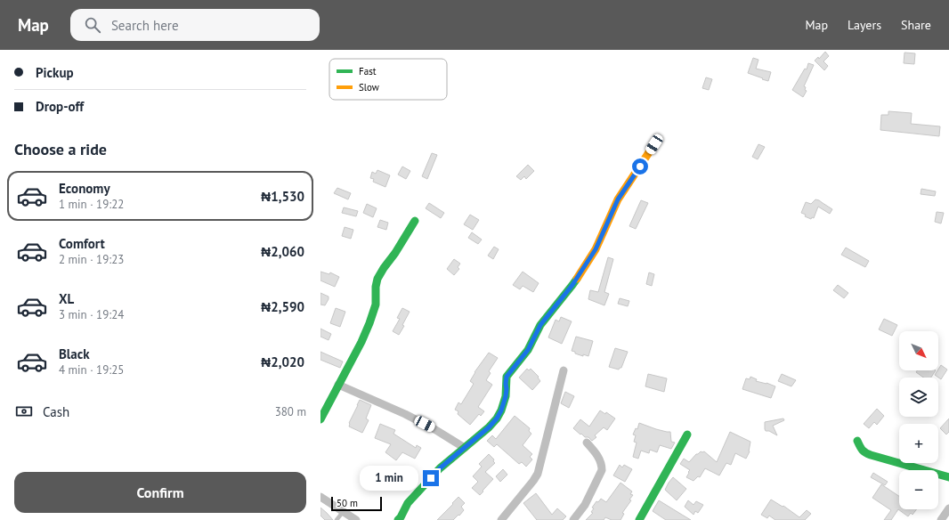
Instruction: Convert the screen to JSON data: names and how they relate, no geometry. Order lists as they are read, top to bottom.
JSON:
{
  "legend": ["Fast", "Slow"],
  "scale_bar": "50 m",
  "north": "bottom right",
  "page": {
    "header": "Map",
    "search": "Search here",
    "nav": ["Map", "Layers", "Share"],
    "banner": ["Pickup", "Drop-off"],
    "heading": "Choose a ride",
    "list": [
      {
        "name": "Economy",
        "note": "1 min · 19:22",
        "value": "₦1,530"
      },
      {
        "name": "Comfort",
        "note": "2 min · 19:23",
        "value": "₦2,060"
      },
      {
        "name": "XL",
        "note": "3 min · 19:24",
        "value": "₦2,590"
      },
      {
        "name": "Black",
        "note": "4 min · 19:25",
        "value": "₦2,020"
      }
    ],
    "map_buttons": ["+", "−"],
    "pay": ["Cash", "380 m"],
    "buttons": "Confirm",
    "bubble": "1 min",
    "scale": "50 m"
  }
}
